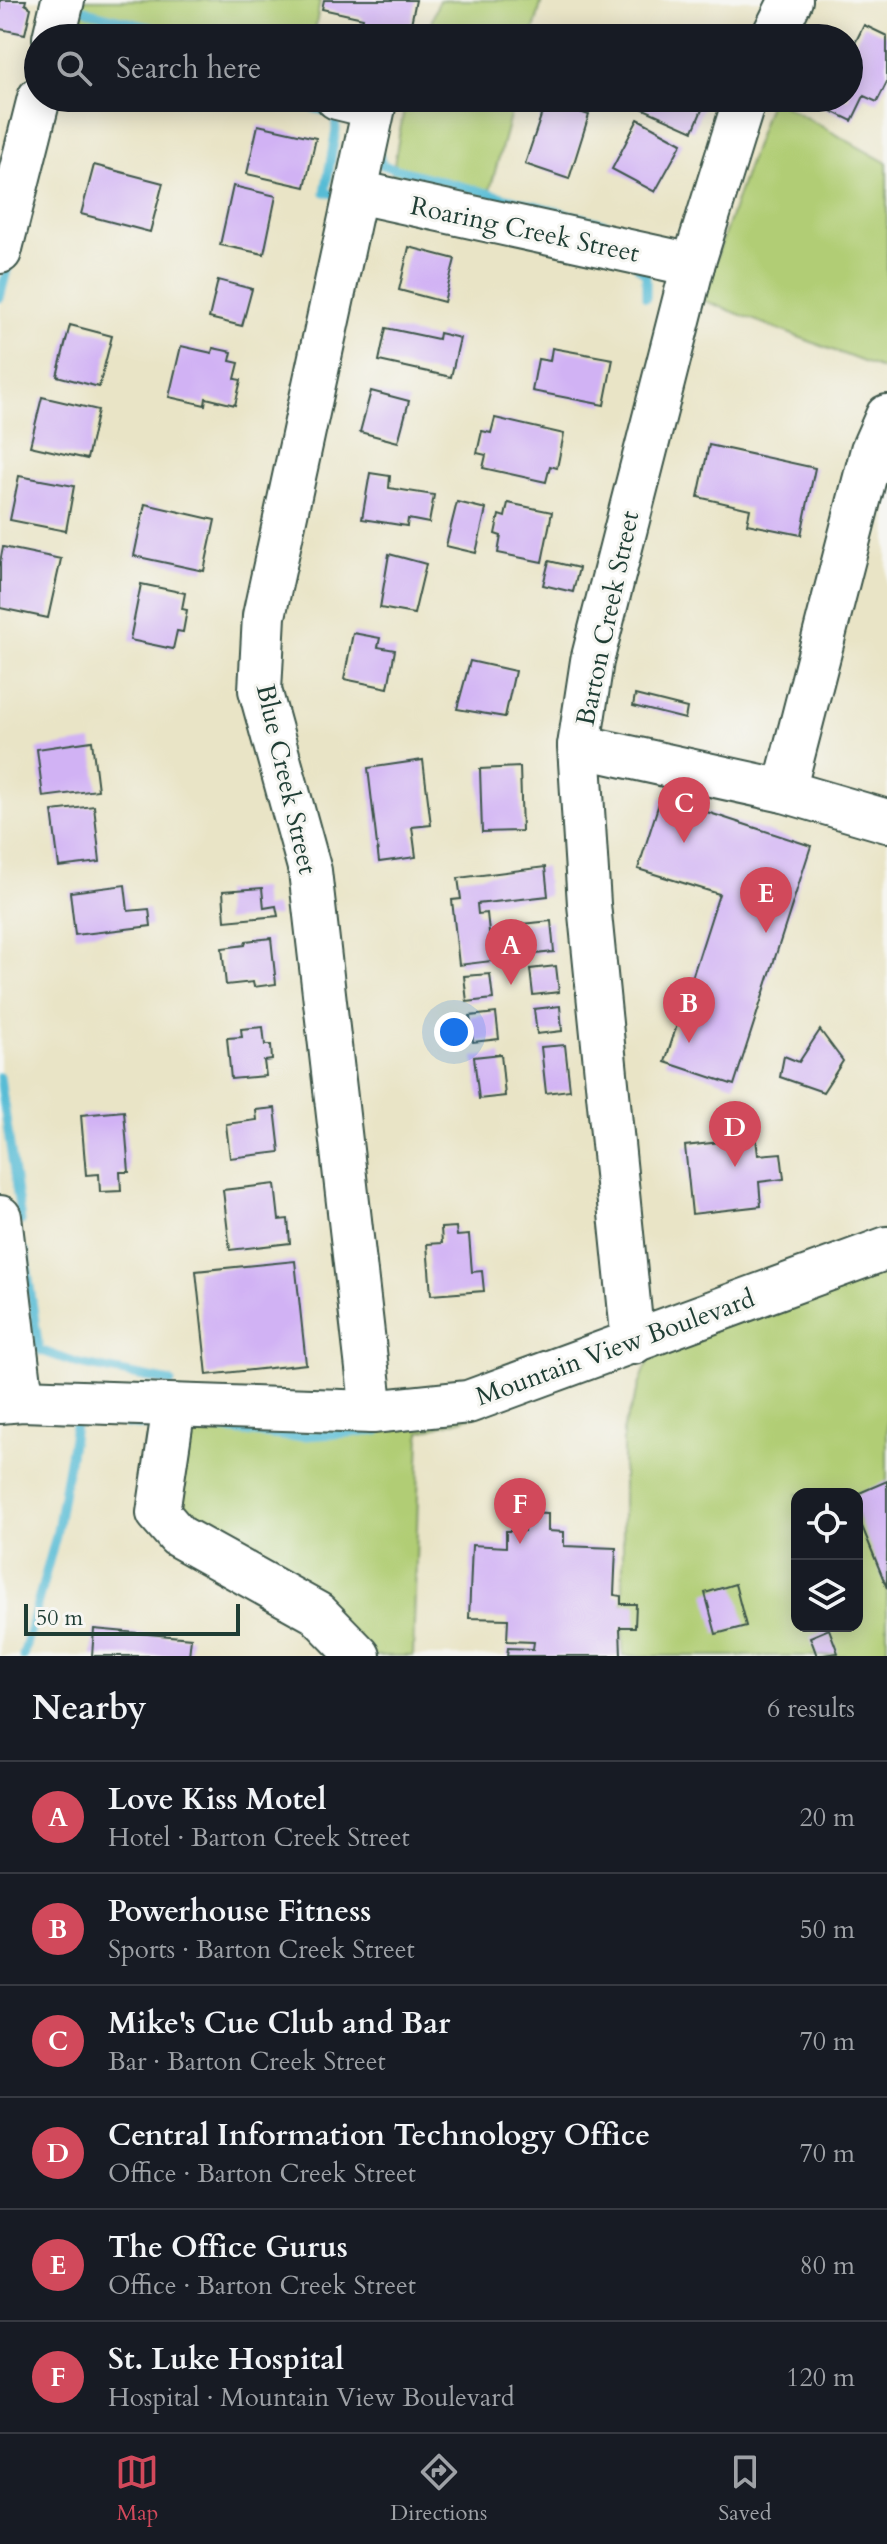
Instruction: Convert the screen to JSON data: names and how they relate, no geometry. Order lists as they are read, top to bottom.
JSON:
{
  "streets": {
    "street": [
      "Roaring Creek Street",
      "Barton Creek Street",
      "Blue Creek Street",
      "Mountain View Boulevard"
    ]
  },
  "crossings": [
    ["Roaring Creek Street", "Barton Creek Street"],
    ["Roaring Creek Street", "Blue Creek Street"],
    ["Barton Creek Street", "Mountain View Boulevard"],
    ["Blue Creek Street", "Mountain View Boulevard"]
  ],
  "scale_bar": "50 m",
  "page": {
    "search": "Search here",
    "pins": [
      "C",
      "E",
      "A",
      "B",
      "D",
      "F"
    ],
    "scale": "50 m",
    "heading": ["Nearby", "6 results"],
    "list": [
      {
        "mark": "A",
        "name": "Love Kiss Motel",
        "note": "Hotel · Barton Creek Street",
        "value": "20 m"
      },
      {
        "mark": "B",
        "name": "Powerhouse Fitness",
        "note": "Sports · Barton Creek Street",
        "value": "50 m"
      },
      {
        "mark": "C",
        "name": "Mike's Cue Club and Bar",
        "note": "Bar · Barton Creek Street",
        "value": "70 m"
      },
      {
        "mark": "D",
        "name": "Central Information Technology Office",
        "note": "Office · Barton Creek Street",
        "value": "70 m"
      },
      {
        "mark": "E",
        "name": "The Office Gurus",
        "note": "Office · Barton Creek Street",
        "value": "80 m"
      },
      {
        "mark": "F",
        "name": "St. Luke Hospital",
        "note": "Hospital · Mountain View Boulevard",
        "value": "120 m"
      }
    ],
    "nav": ["Map", "Directions", "Saved"]
  }
}
